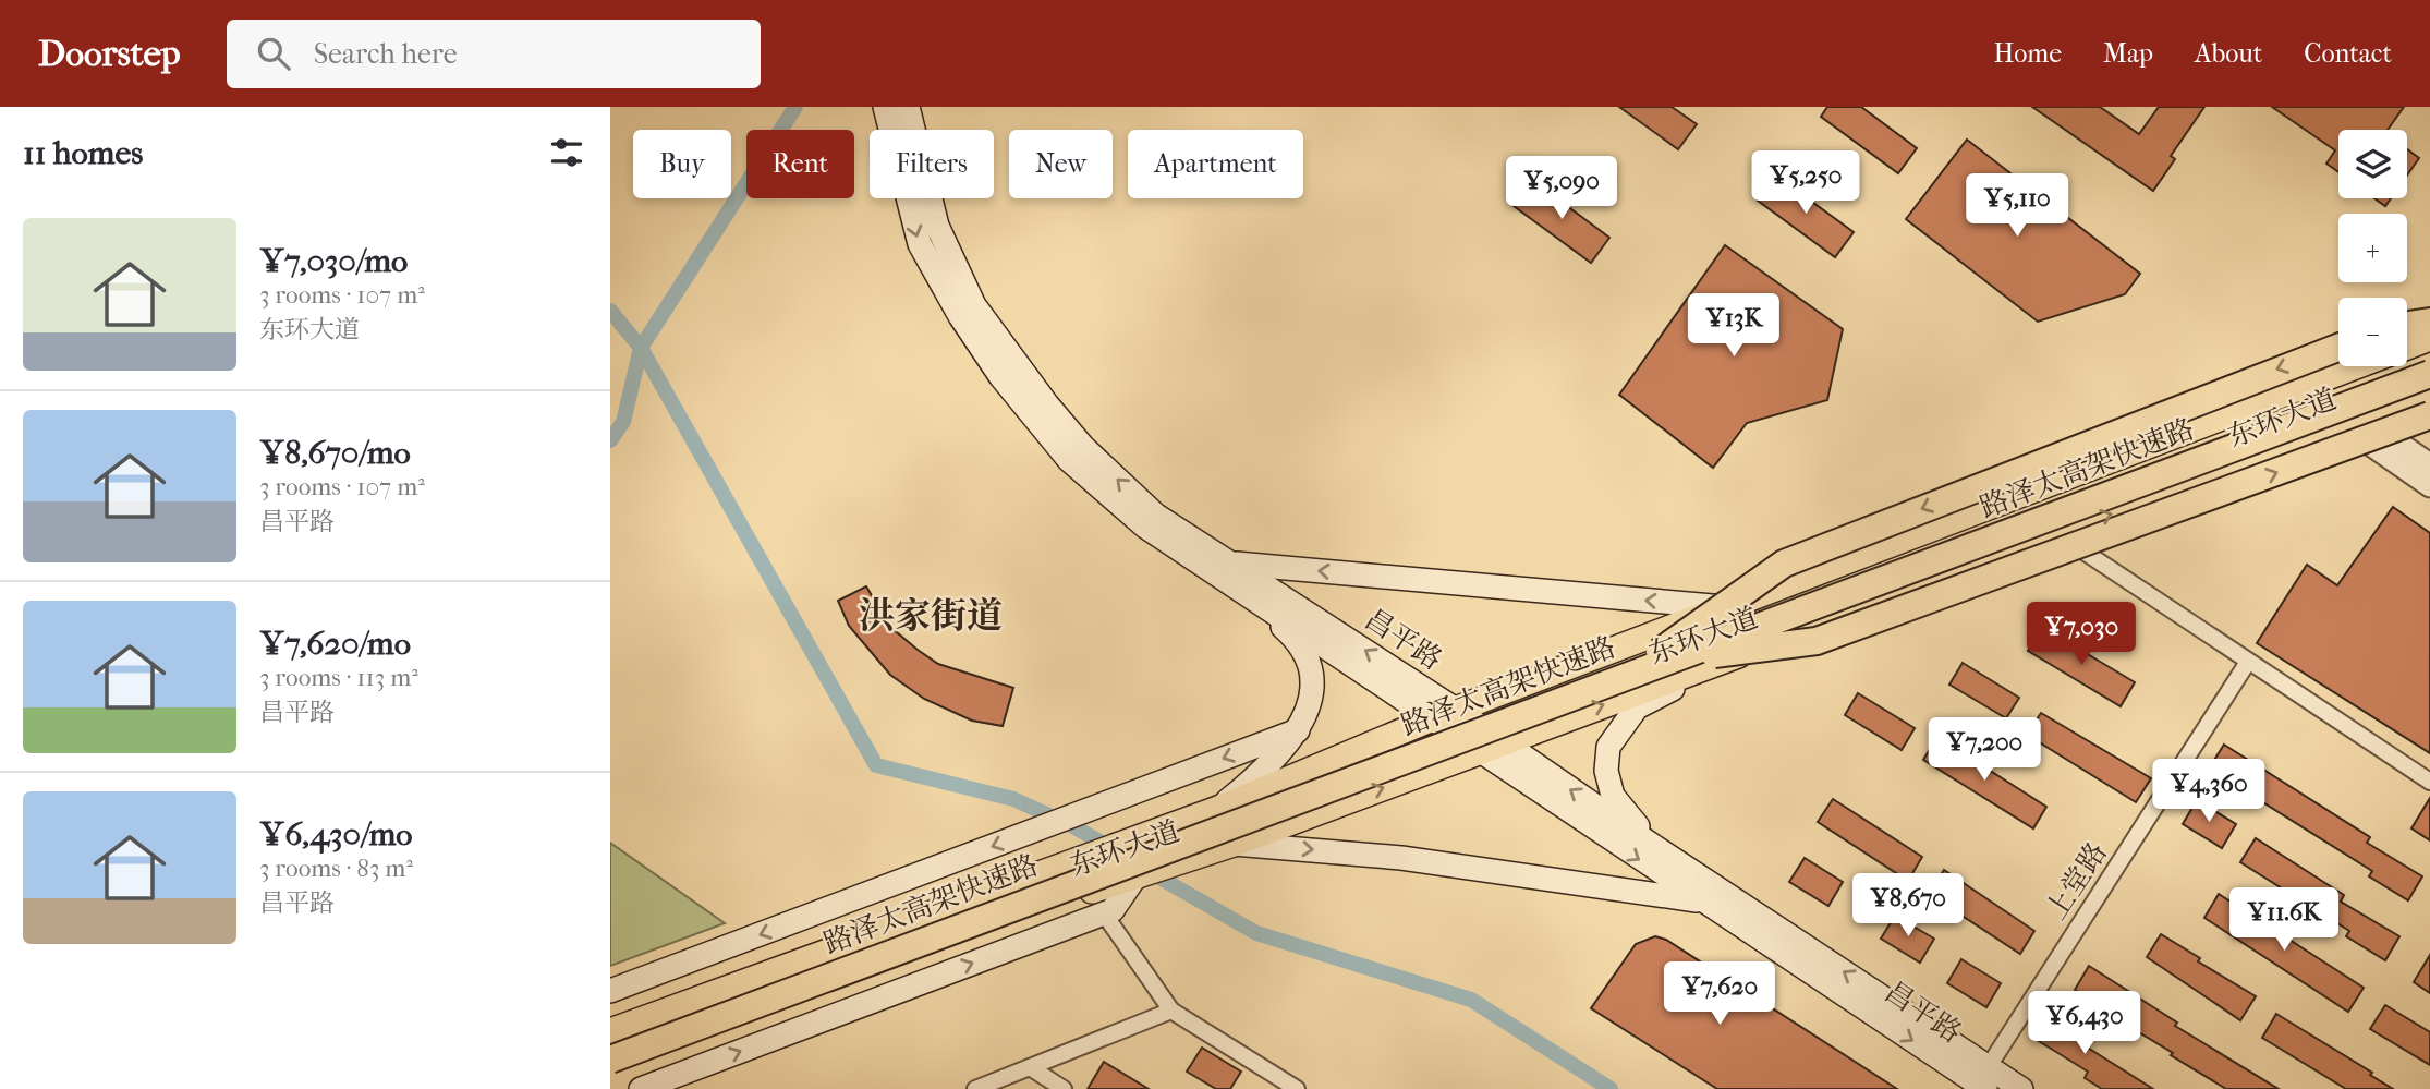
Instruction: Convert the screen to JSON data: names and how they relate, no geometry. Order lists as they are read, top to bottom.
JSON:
{
  "streets": {
    "highway": ["路泽太高架快速路"],
    "main road": ["东环大道", "昌平路"],
    "street": ["上堂路"]
  },
  "crossings": [
    ["东环大道", "昌平路"],
    ["昌平路", "上堂路"]
  ],
  "districts": ["洪家街道"],
  "page": {
    "header": "Doorstep",
    "search": "Search here",
    "nav": [
      "Home",
      "Map",
      "About",
      "Contact"
    ],
    "heading": "11 homes",
    "map_buttons": ["+", "−"],
    "chip": [
      "Buy",
      "Rent",
      "Filters",
      "New",
      "Apartment"
    ],
    "price": [
      "¥5,250",
      "¥5,090",
      "¥5,110",
      "¥13K",
      "¥7,030",
      "¥7,200",
      "¥4,360",
      "¥8,670",
      "¥11.6K",
      "¥7,620",
      "¥6,430"
    ],
    "list": [
      {
        "name": "¥7,030/mo",
        "note": "3 rooms · 107 m² · 东环大道"
      },
      {
        "name": "¥8,670/mo",
        "note": "3 rooms · 107 m² · 昌平路"
      },
      {
        "name": "¥7,620/mo",
        "note": "3 rooms · 113 m² · 昌平路"
      },
      {
        "name": "¥6,430/mo",
        "note": "3 rooms · 83 m² · 昌平路"
      }
    ]
  }
}
